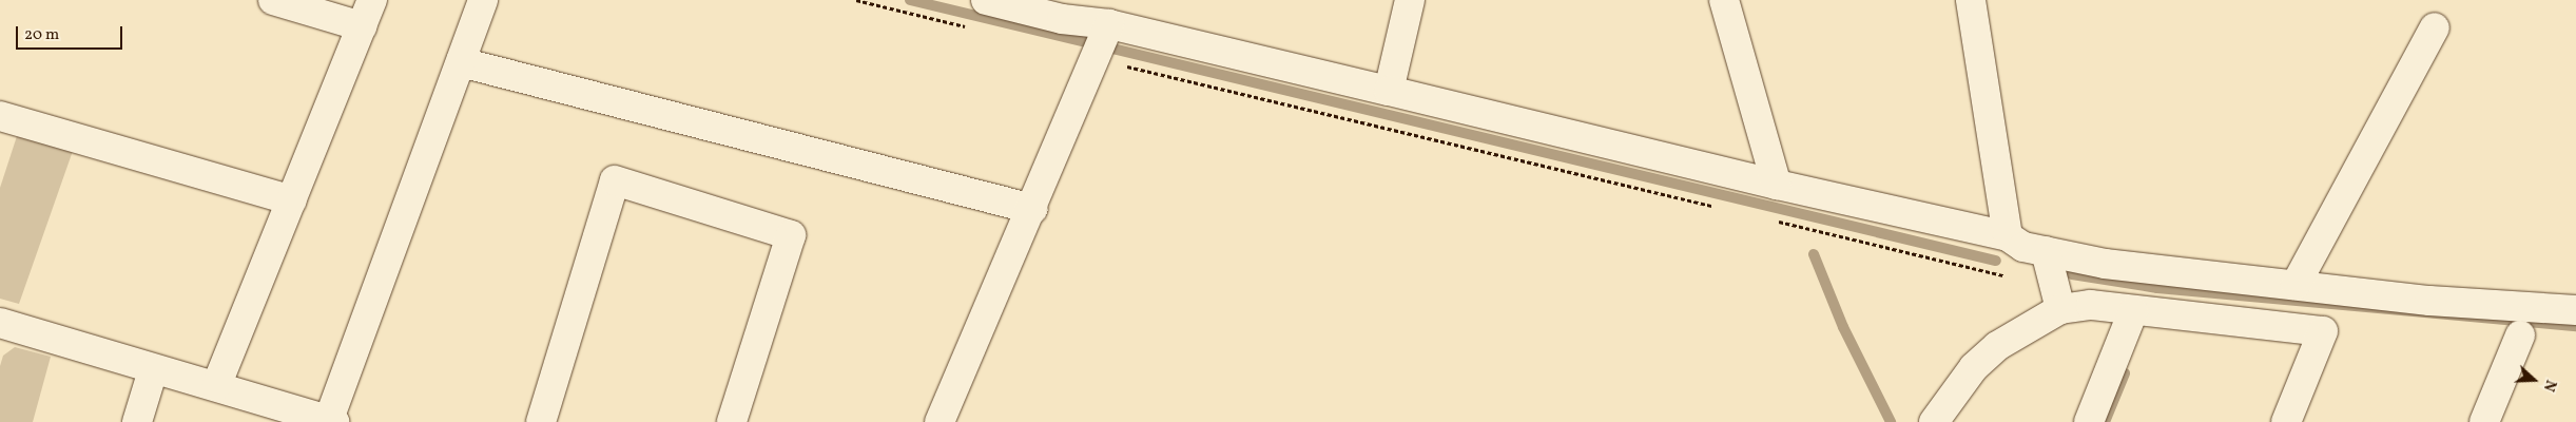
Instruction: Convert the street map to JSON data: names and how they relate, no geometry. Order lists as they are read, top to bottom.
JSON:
{
  "scale_bar": "20 m",
  "north": "right"
}
